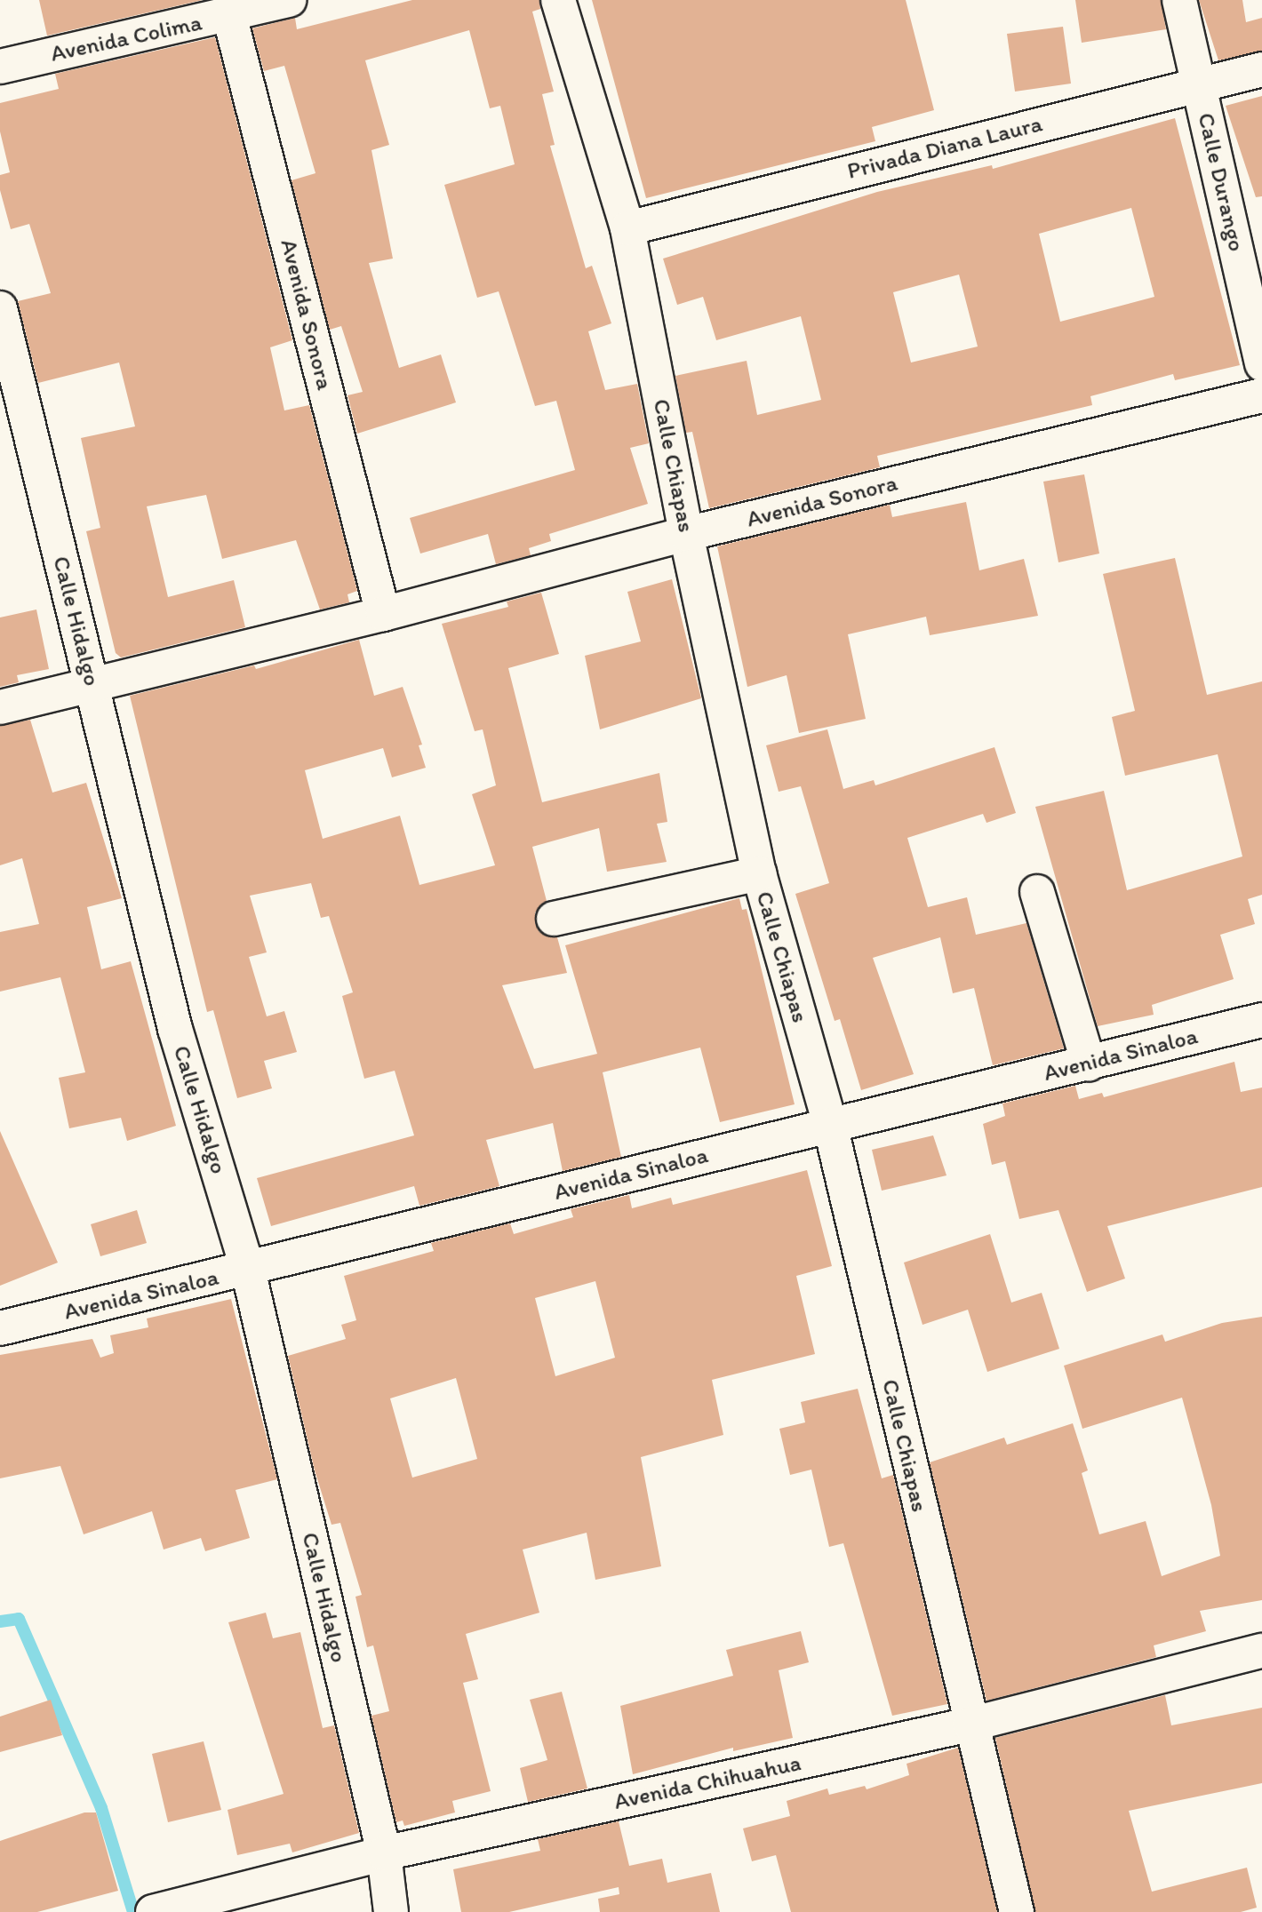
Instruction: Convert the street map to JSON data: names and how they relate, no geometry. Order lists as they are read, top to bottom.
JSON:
{
  "streets": {
    "street": [
      "Avenida Colima",
      "Privada Diana Laura",
      "Calle Durango",
      "Avenida Sonora",
      "Calle Chiapas",
      "Calle Hidalgo",
      "Avenida Sinaloa",
      "Avenida Chihuahua"
    ]
  },
  "crossings": [
    ["Avenida Colima", "Avenida Sonora"],
    ["Privada Diana Laura", "Calle Durango"],
    ["Privada Diana Laura", "Calle Chiapas"],
    ["Avenida Sonora", "Calle Chiapas"],
    ["Avenida Sonora", "Calle Hidalgo"],
    ["Calle Chiapas", "Avenida Sinaloa"],
    ["Calle Chiapas", "Avenida Chihuahua"],
    ["Calle Hidalgo", "Avenida Sinaloa"],
    ["Calle Hidalgo", "Avenida Chihuahua"]
  ]
}
